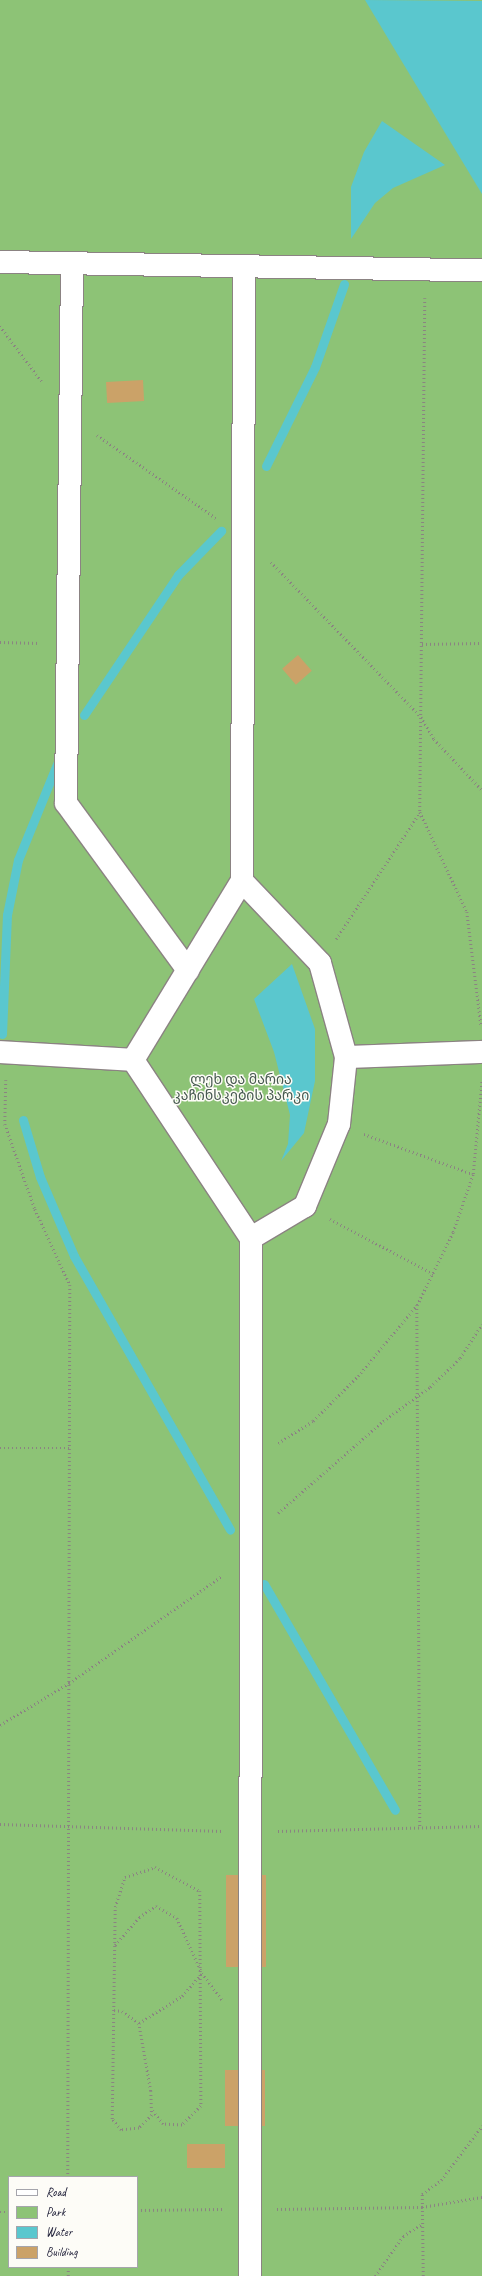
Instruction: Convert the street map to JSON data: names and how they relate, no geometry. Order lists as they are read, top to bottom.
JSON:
{
  "parks": ["ლეხ და მარია კაჩინსკების პარკი"],
  "legend": [
    "Road",
    "Park",
    "Water",
    "Building"
  ]
}
